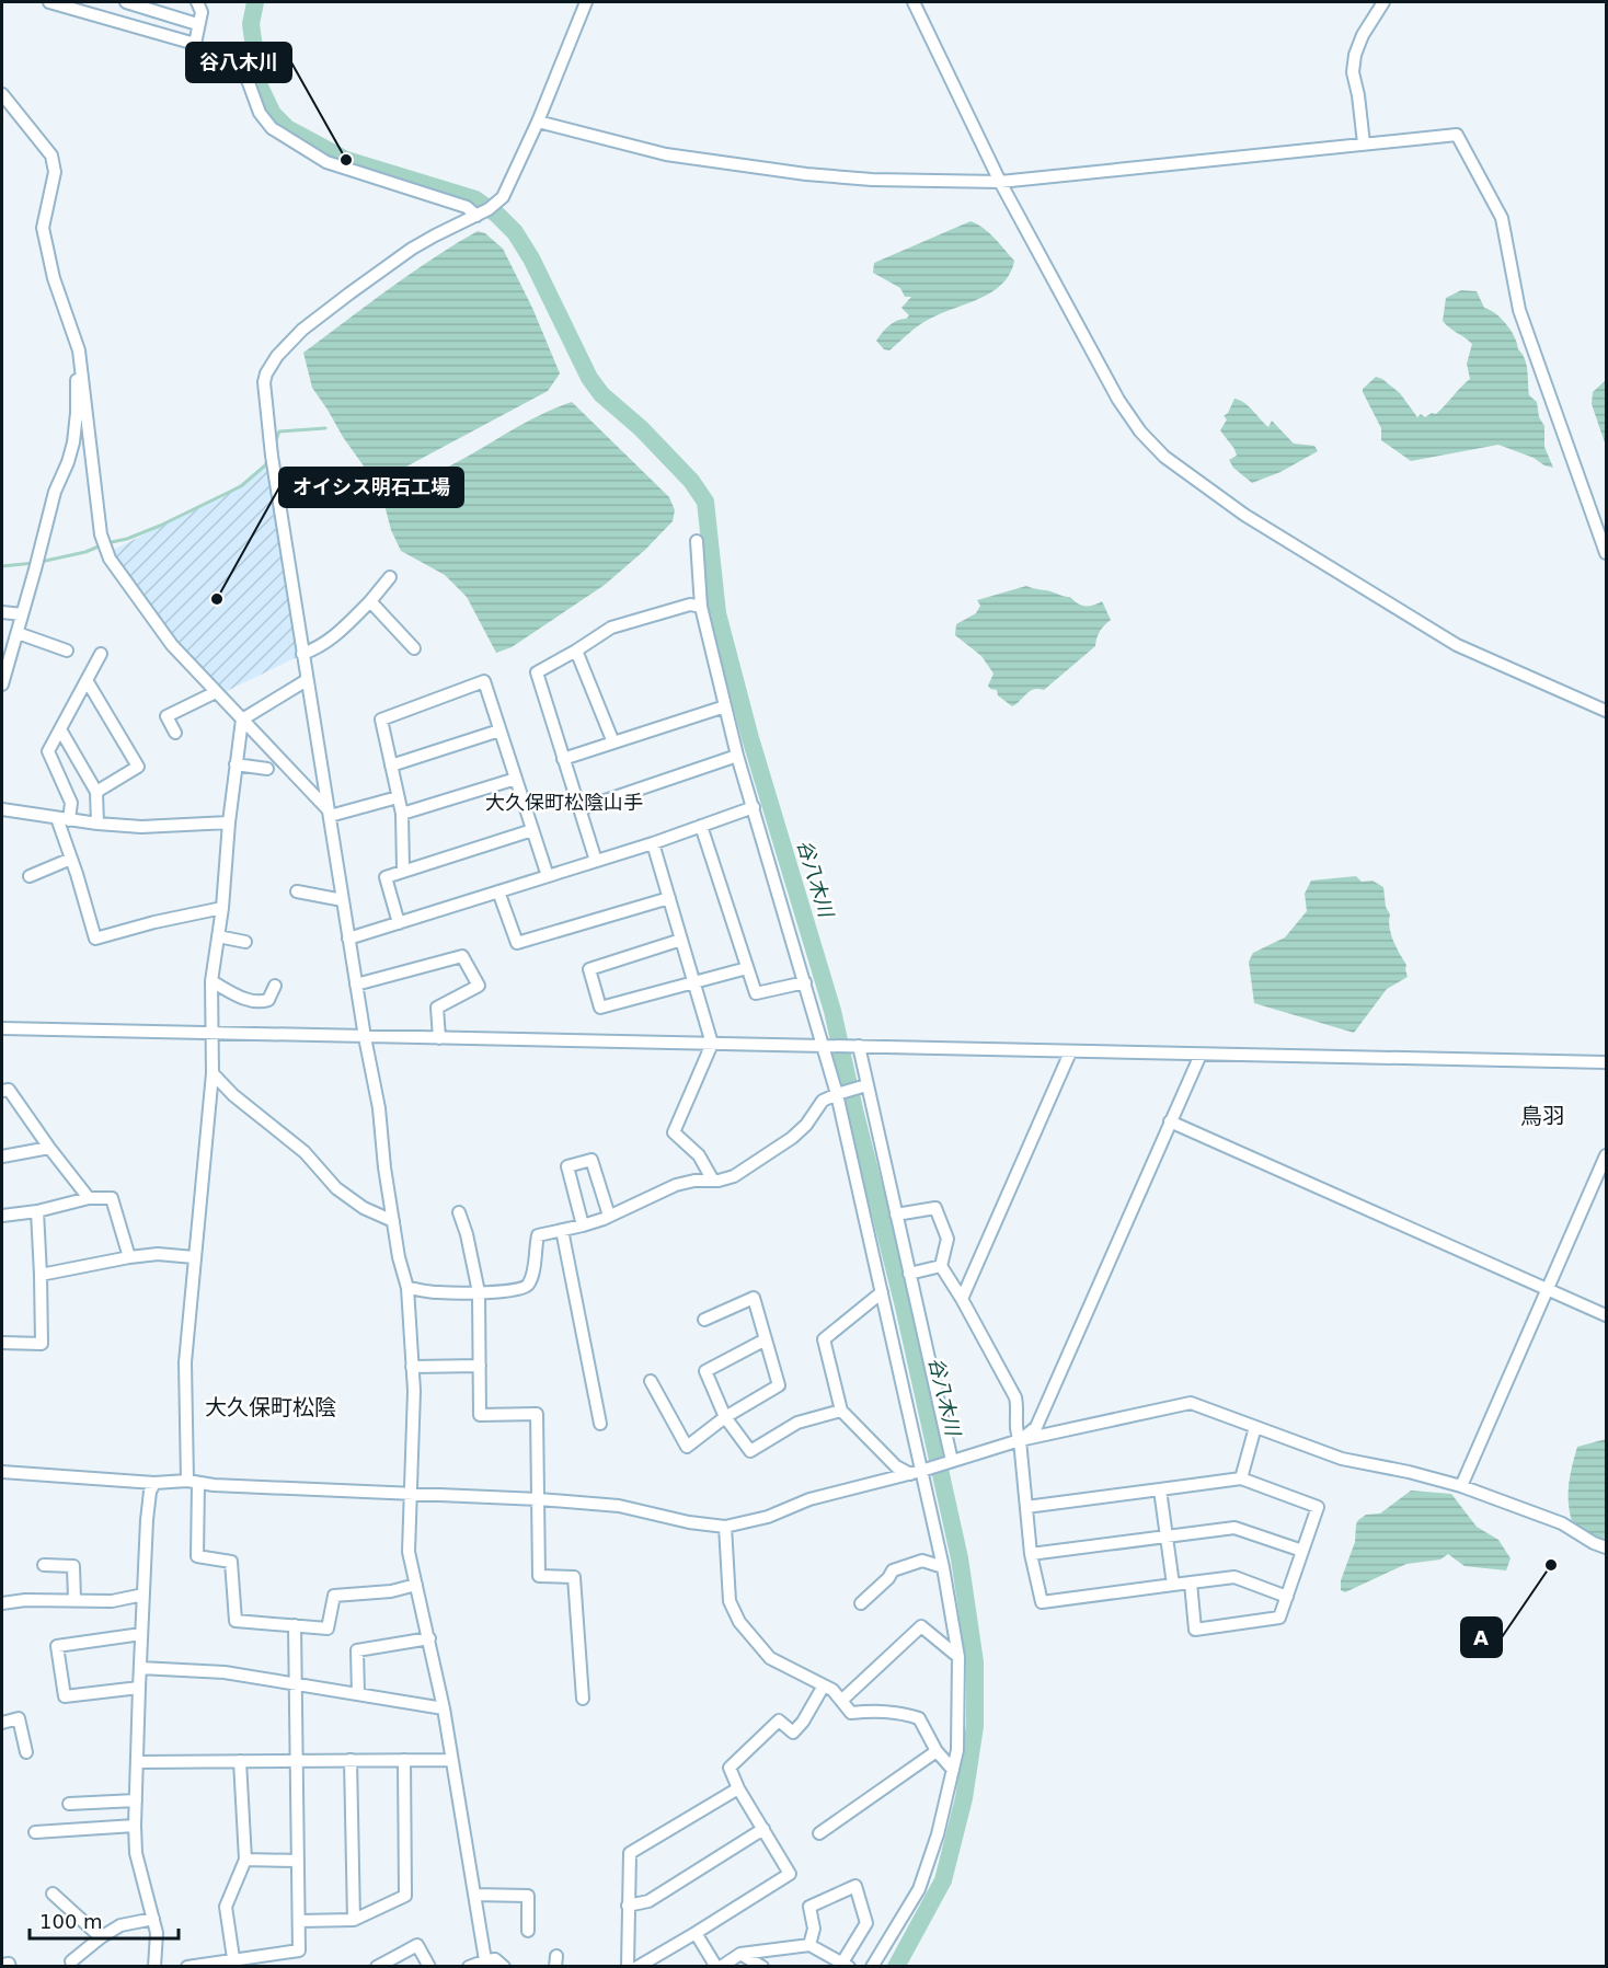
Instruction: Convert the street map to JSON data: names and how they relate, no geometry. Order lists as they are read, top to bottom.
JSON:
{
  "districts": ["大久保町松陰山手", "鳥羽", "大久保町松陰"],
  "water": ["谷八木川"],
  "places": ["谷八木川", "オイシス明石工場", "A"],
  "scale_bar": "100 m"
}
